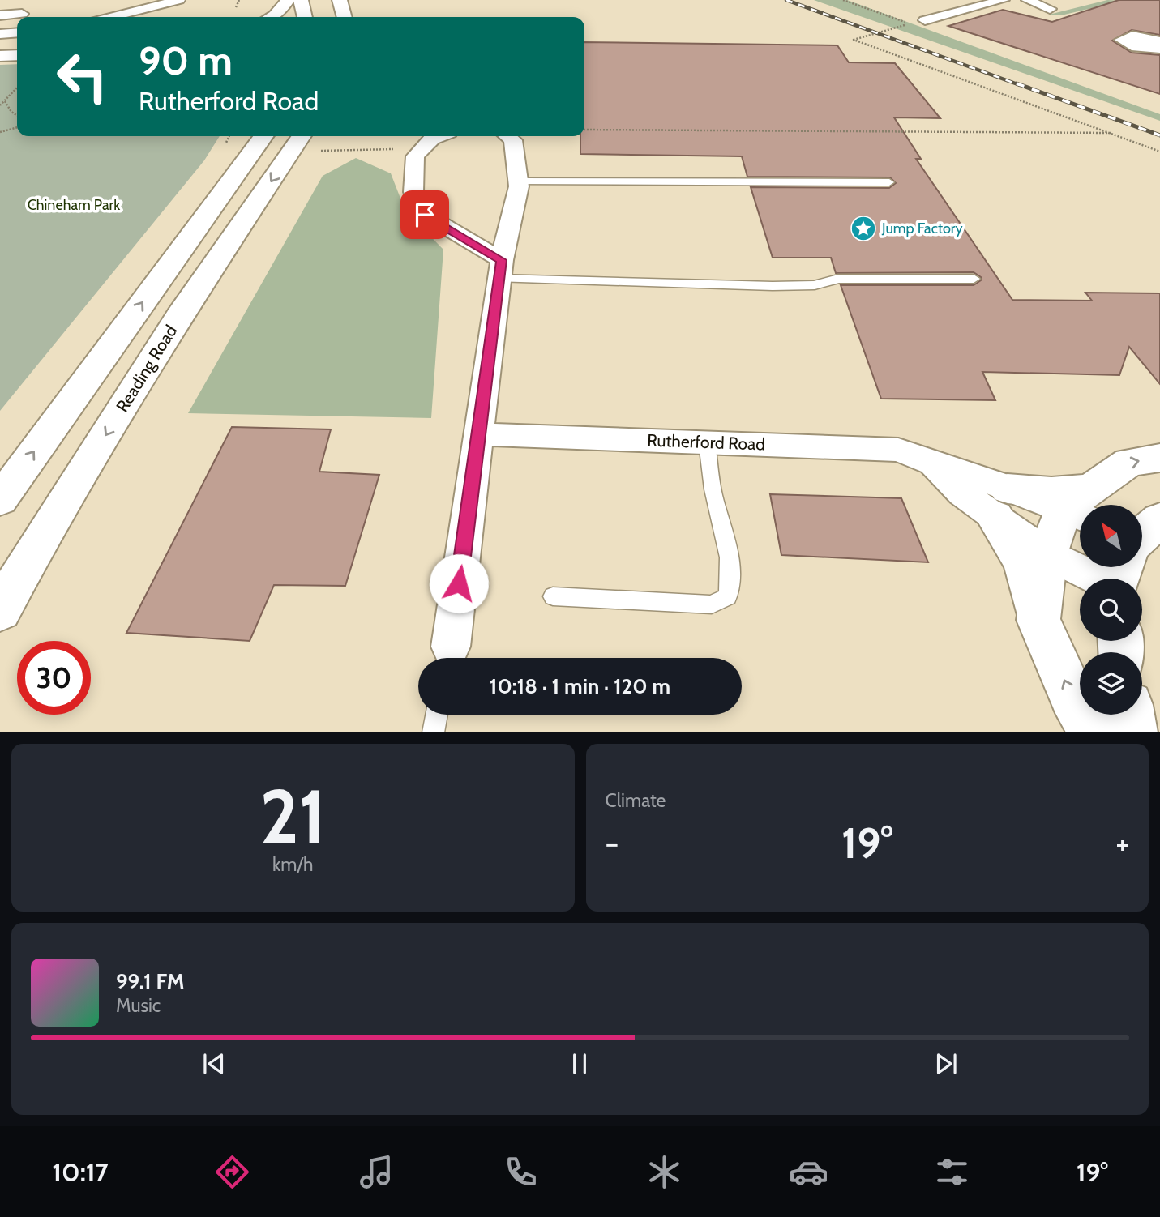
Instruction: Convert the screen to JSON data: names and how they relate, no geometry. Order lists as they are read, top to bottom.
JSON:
{
  "streets": {
    "main road": ["Reading Road"],
    "street": ["Rutherford Road"]
  },
  "parks": ["Chineham Park"],
  "places": {
    "place": ["Jump Factory"]
  },
  "north": "top left",
  "page": {
    "turn": ["90 m", "Rutherford Road"],
    "limit": "30",
    "trip": "10:18 · 1 min · 120 m",
    "tile": [
      ["21", "km/h"],
      "Climate"
    ],
    "heat": ["−", "19°", "+"],
    "song": ["99.1 FM", "Music"],
    "tabs": ["10:17", "19°"]
  }
}
